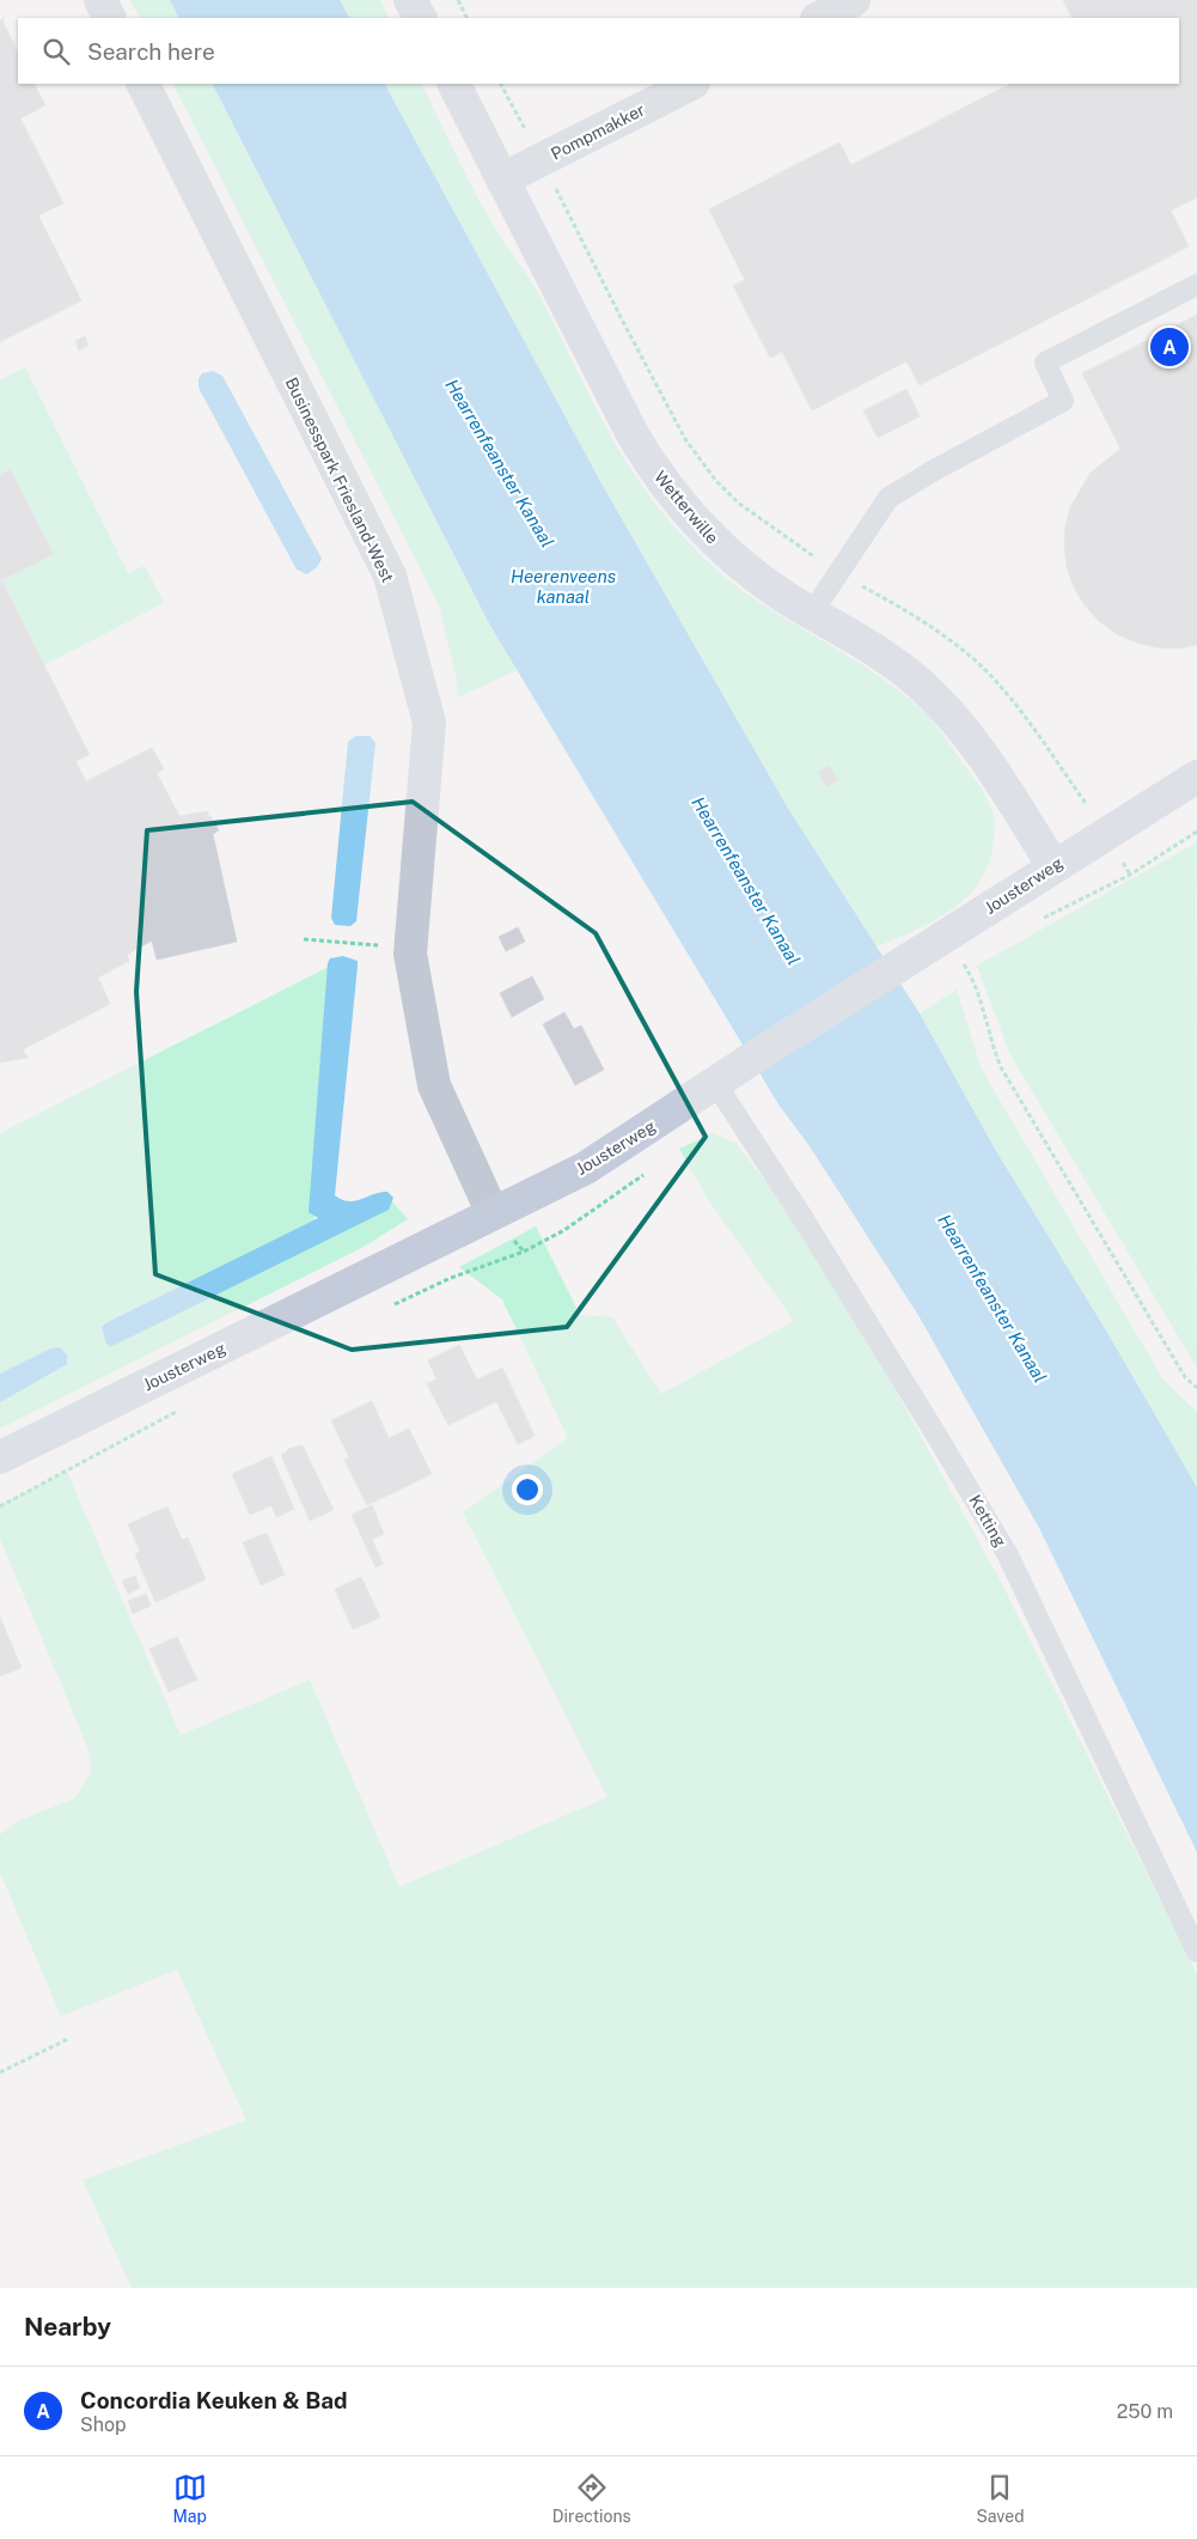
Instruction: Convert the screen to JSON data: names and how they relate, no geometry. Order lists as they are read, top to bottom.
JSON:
{
  "streets": {
    "street": [
      "Pompmakker",
      "Businesspark Friesland-West",
      "Wetterwille",
      "Jousterweg"
    ],
    "lane": ["Ketting"]
  },
  "crossings": [
    ["Pompmakker", "Wetterwille"],
    ["Businesspark Friesland-West", "Jousterweg"],
    ["Wetterwille", "Jousterweg"],
    ["Jousterweg", "Ketting"]
  ],
  "water": ["Hearrenfeanster Kanaal", "Heerenveens kanaal"],
  "page": {
    "search": "Search here",
    "pins": "A",
    "heading": "Nearby",
    "list": [
      {
        "mark": "A",
        "name": "Concordia Keuken & Bad",
        "note": "Shop",
        "value": "250 m"
      }
    ],
    "nav": ["Map", "Directions", "Saved"]
  }
}
